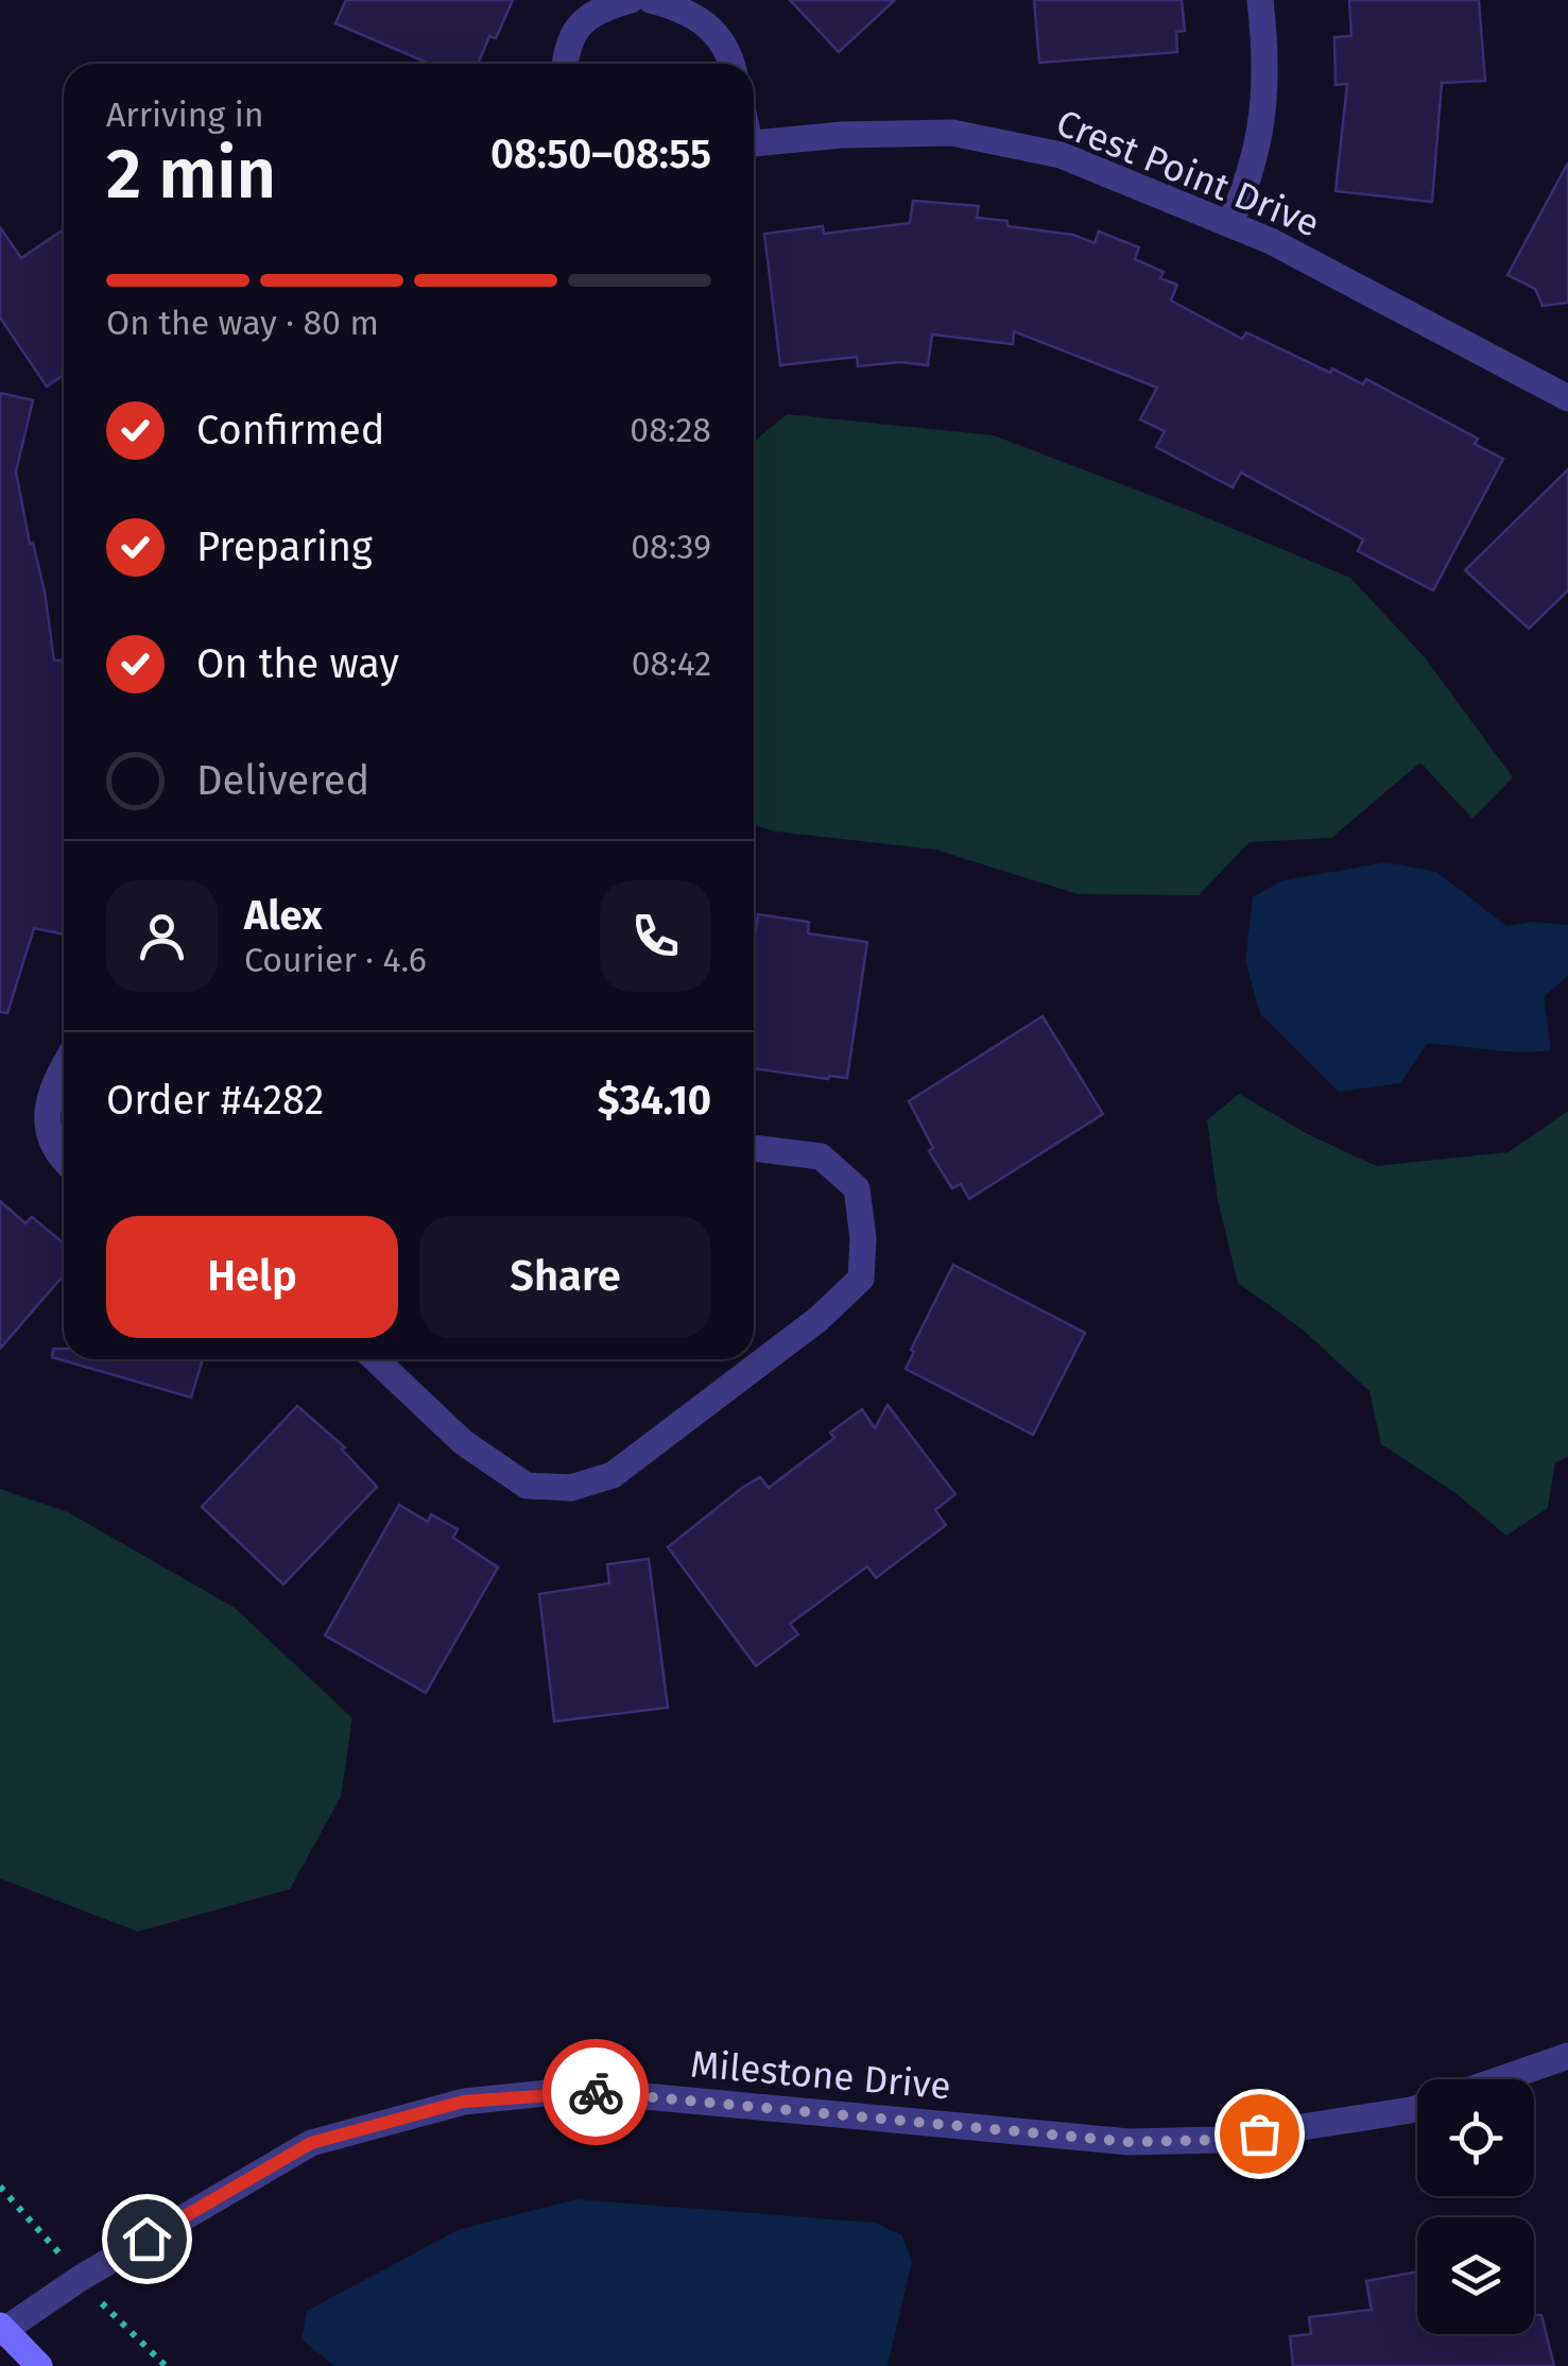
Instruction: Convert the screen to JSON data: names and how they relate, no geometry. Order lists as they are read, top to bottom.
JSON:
{
  "streets": {
    "street": ["Crest Point Drive", "Milestone Drive"]
  },
  "page": {
    "heading": ["2 min", "Arriving in", "08:50–08:55"],
    "panel": [
      "Alex",
      "Courier · 4.6",
      "Order #4282",
      "$34.10"
    ],
    "bar": "On the way · 80 m",
    "list": [
      ["Confirmed", "08:28"],
      ["Preparing", "08:39"],
      ["On the way", "08:42"],
      "Delivered"
    ],
    "buttons": ["Help", "Share"]
  }
}
